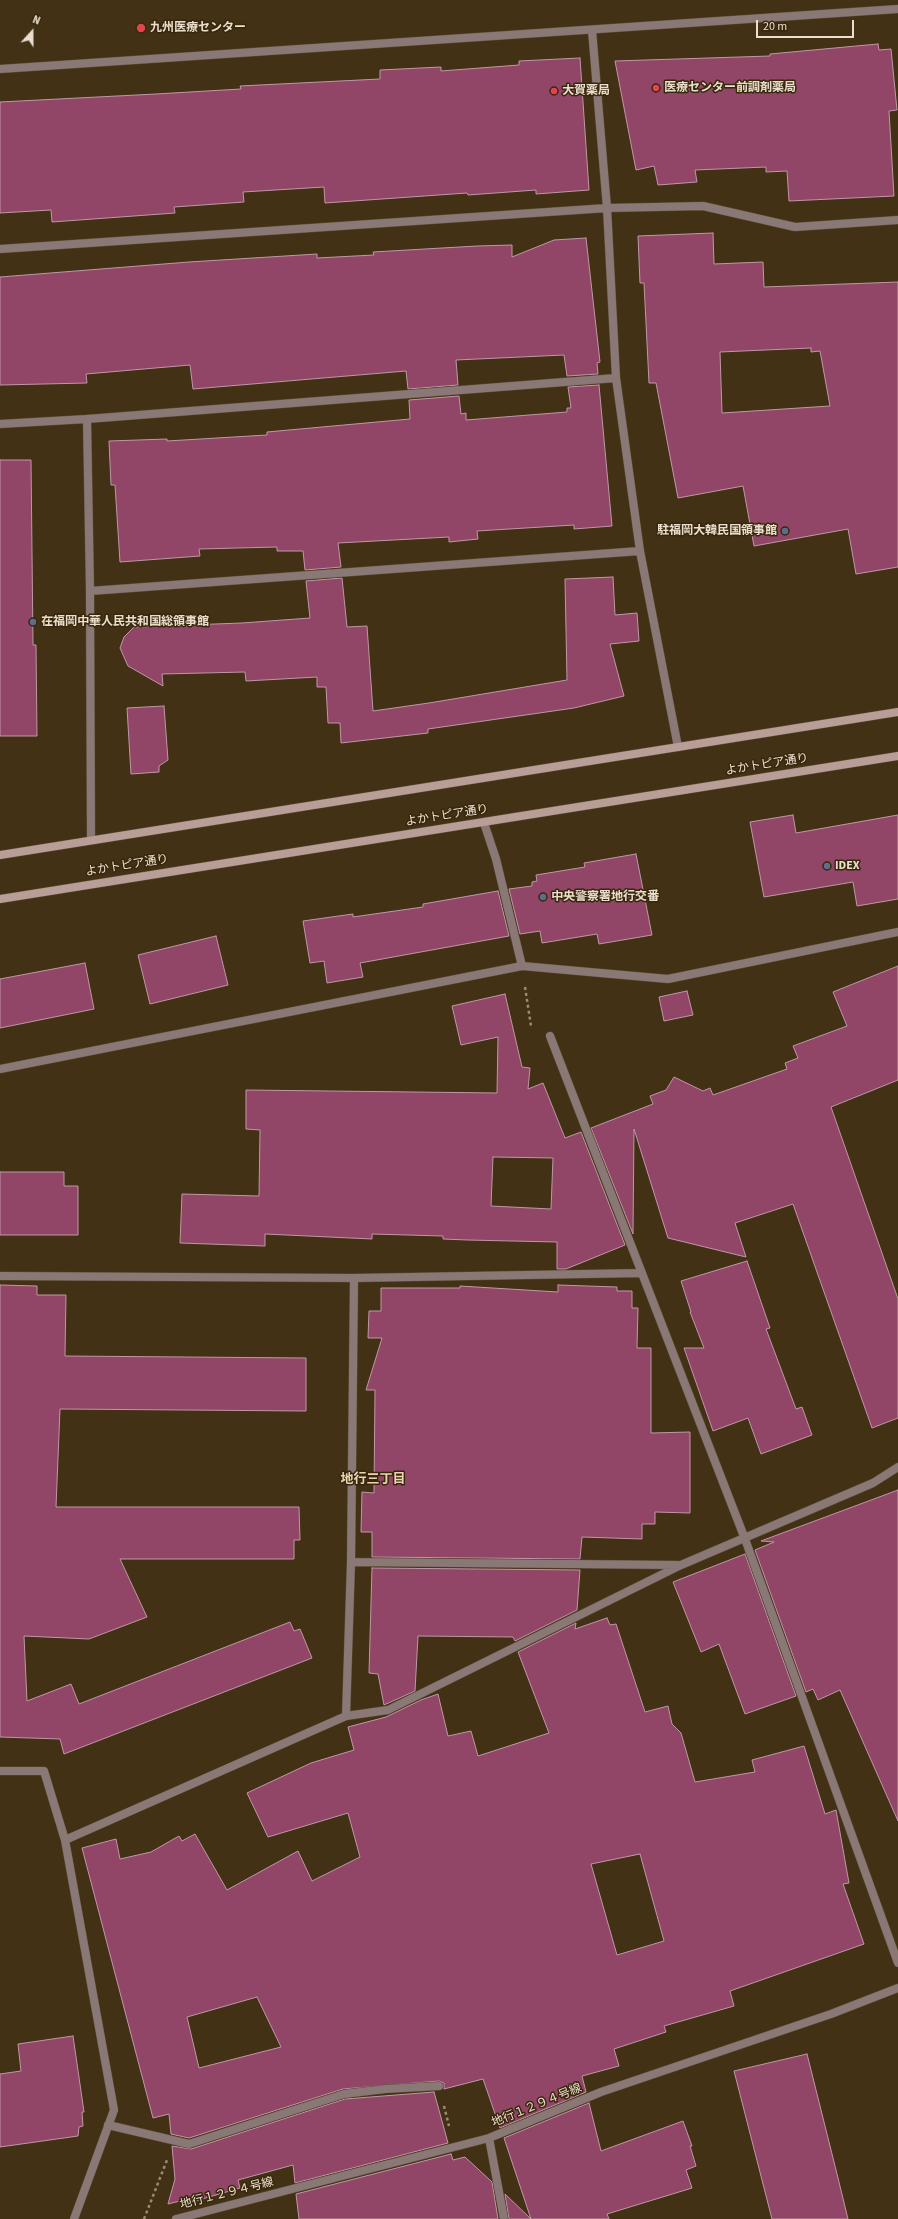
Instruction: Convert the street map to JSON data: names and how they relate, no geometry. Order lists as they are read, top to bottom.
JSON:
{
  "streets": {
    "street": ["よかトピア通り", "地行１２９４号線"]
  },
  "districts": ["地行三丁目"],
  "places": [
    "九州医療センター",
    "医療センター前調剤薬局",
    "大賀薬局",
    "駐福岡大韓民国領事館",
    "在福岡中華人民共和国総領事館",
    "IDEX",
    "中央警察署地行交番"
  ],
  "scale_bar": "20 m",
  "north": "top"
}
